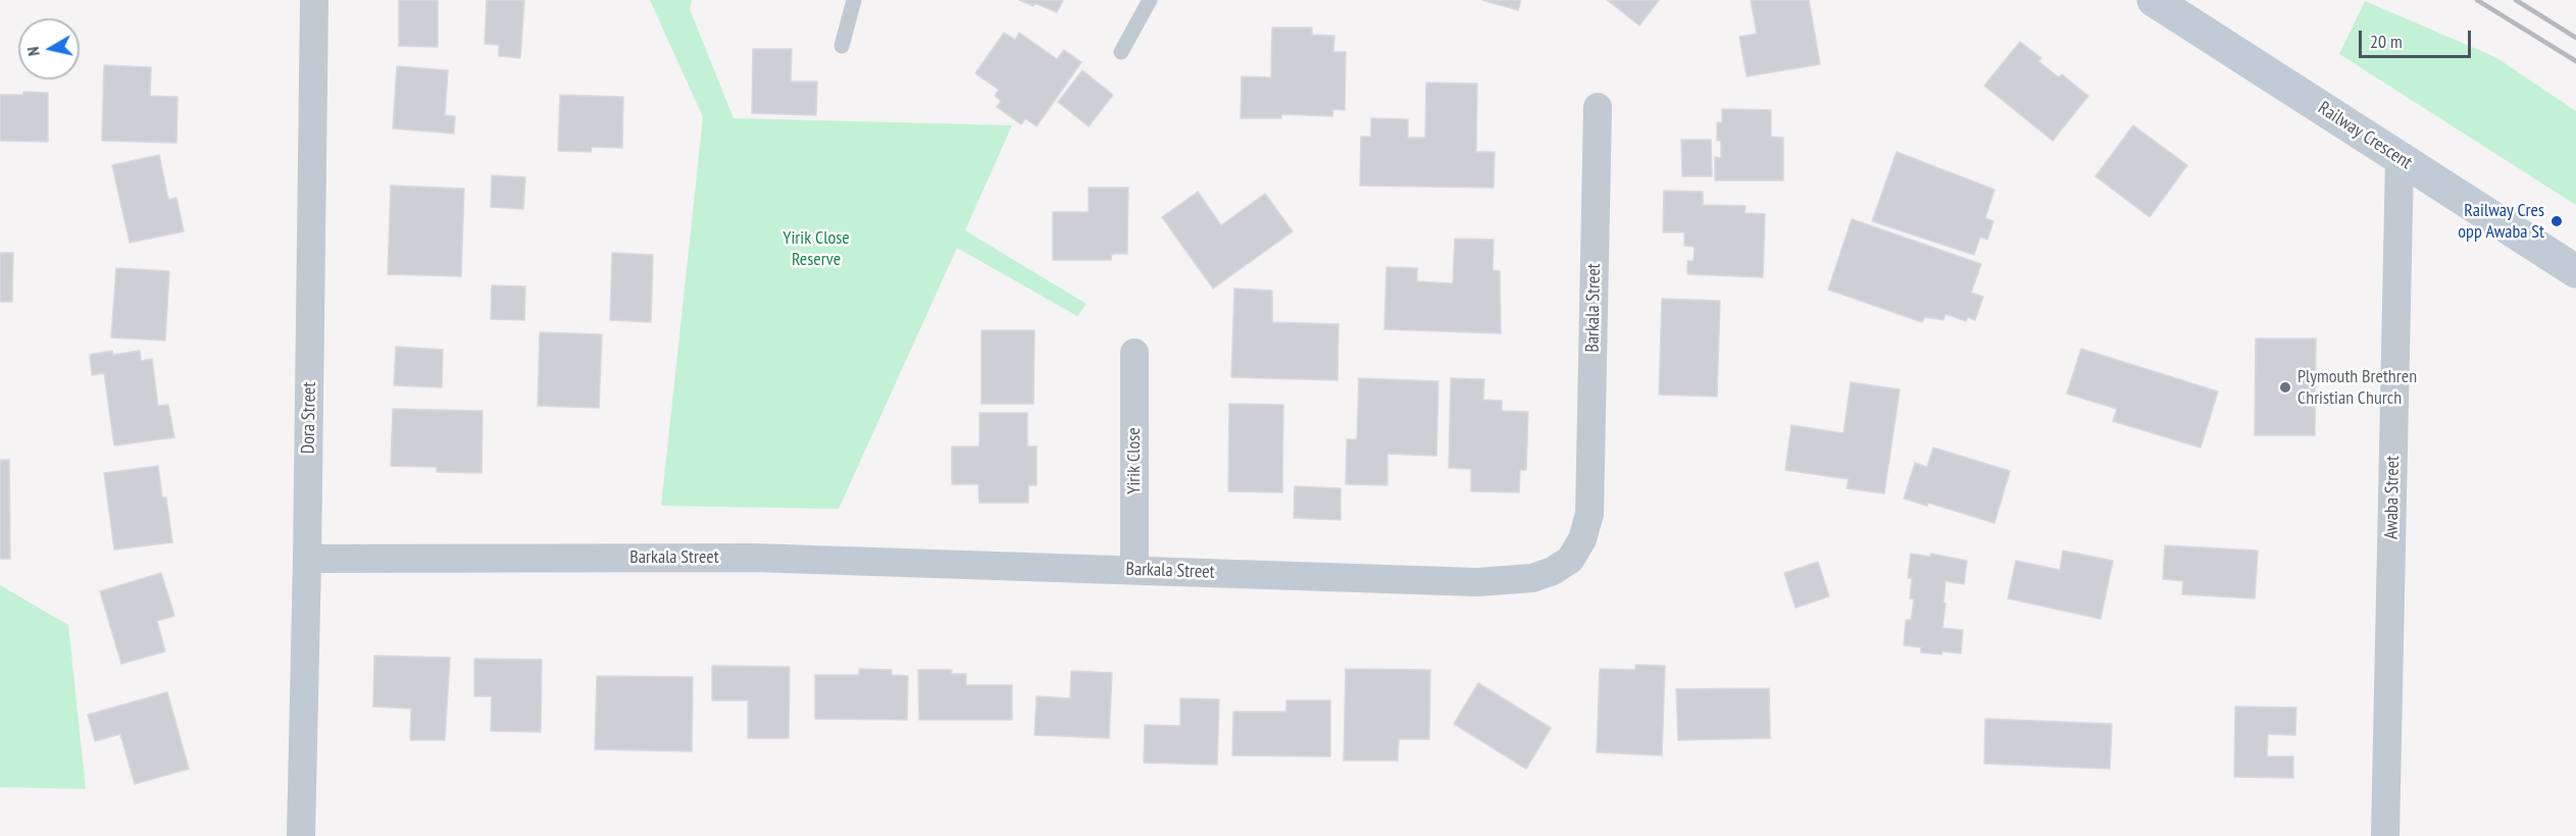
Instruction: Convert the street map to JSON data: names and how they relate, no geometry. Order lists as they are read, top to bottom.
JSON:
{
  "streets": {
    "main road": ["Railway Crescent"],
    "street": [
      "Barkala Street",
      "Dora Street",
      "Yirik Close",
      "Awaba Street"
    ]
  },
  "crossings": [
    ["Railway Crescent", "Awaba Street"],
    ["Barkala Street", "Dora Street"],
    ["Barkala Street", "Yirik Close"]
  ],
  "parks": ["Yirik Close Reserve"],
  "places": ["Railway Cres opp Awaba St", "Plymouth Brethren Christian Church"],
  "scale_bar": "20 m",
  "north": "left"
}
